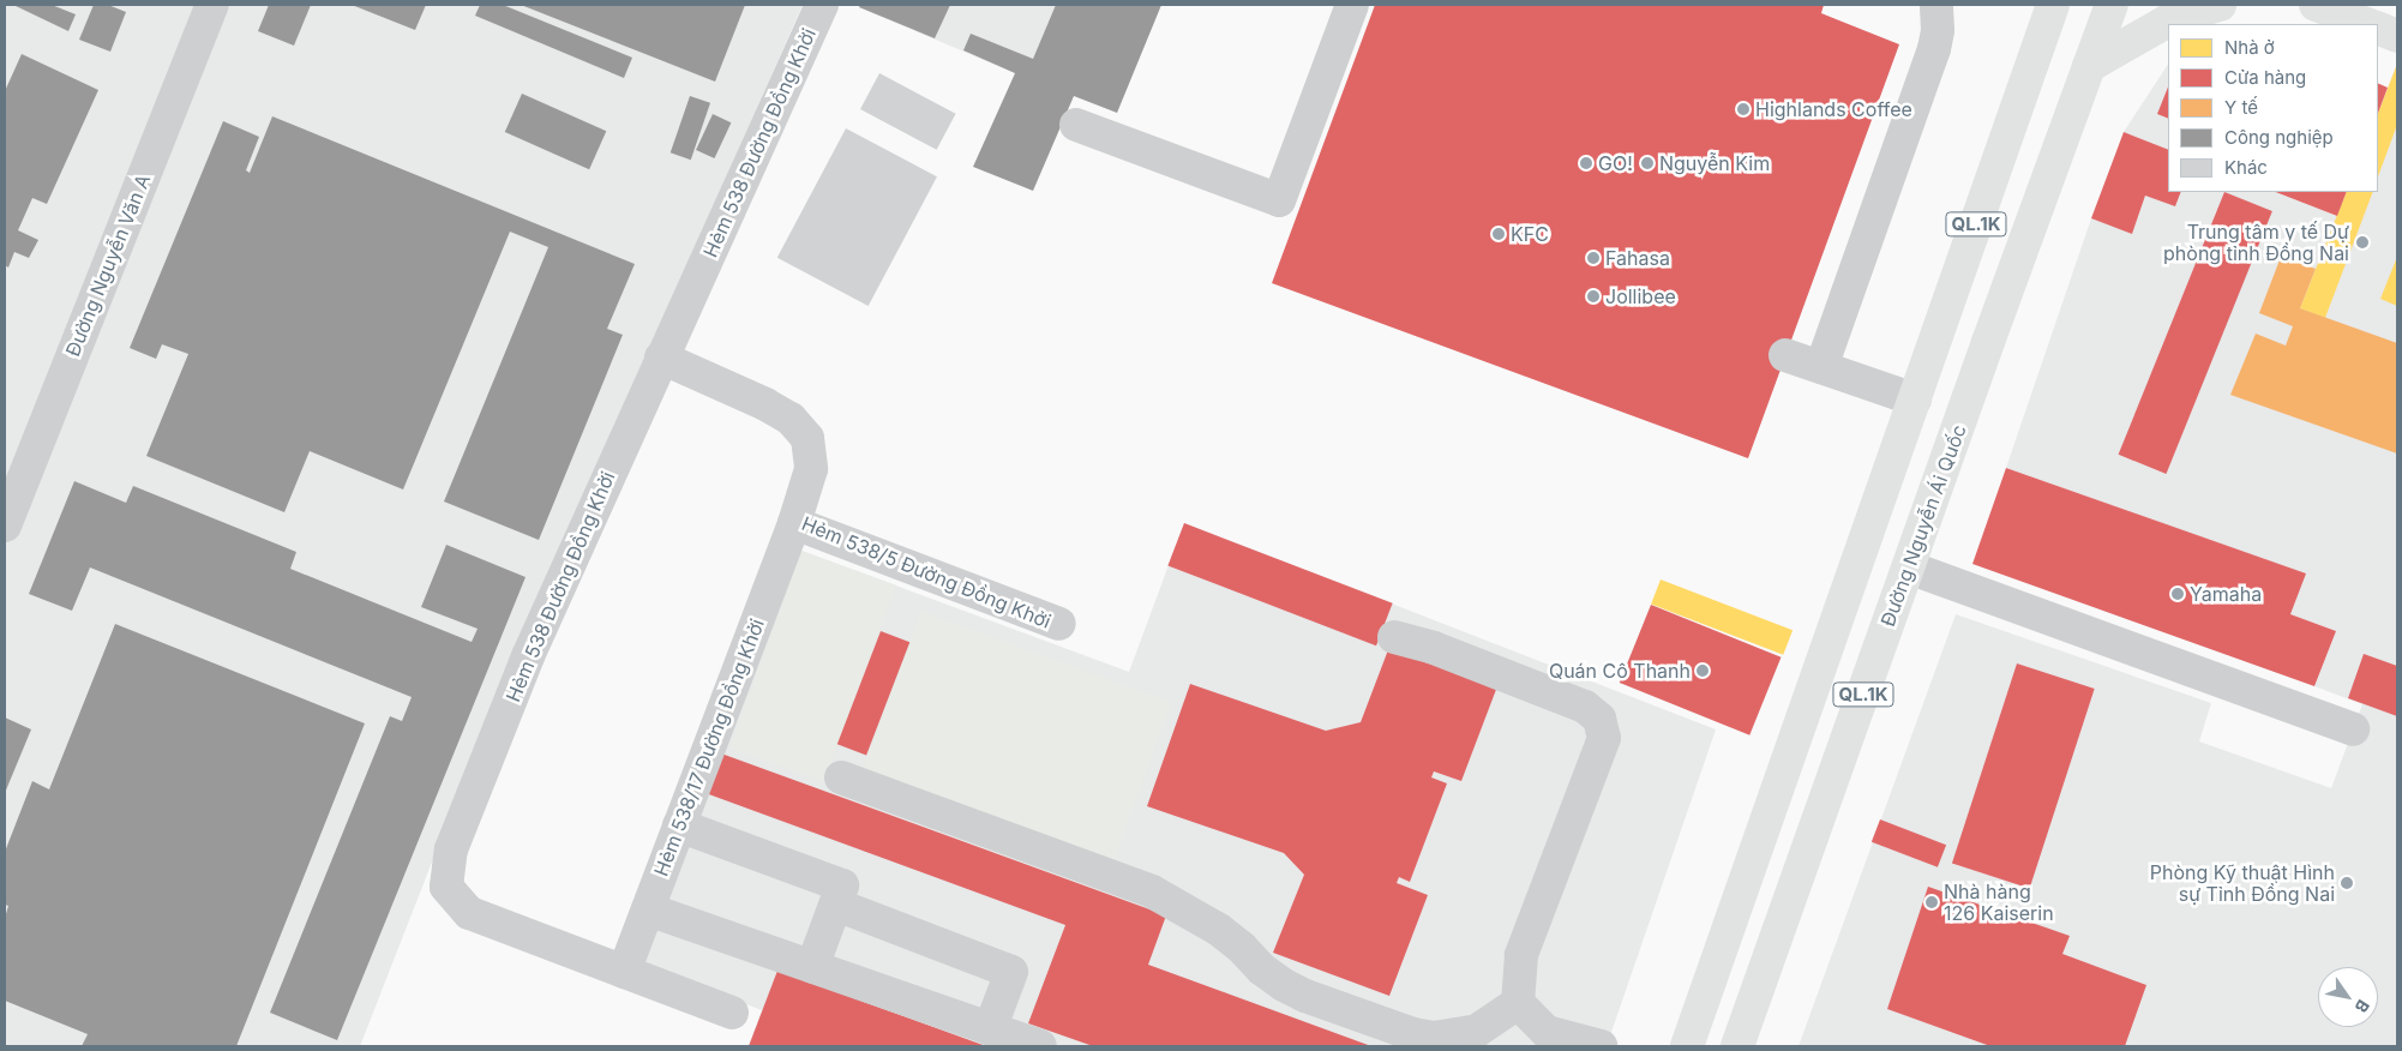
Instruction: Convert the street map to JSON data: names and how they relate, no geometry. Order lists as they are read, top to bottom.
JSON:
{
  "streets": {
    "main road": ["QL.1K", "Đường Nguyễn Ái Quốc"],
    "street": [
      "Hẻm 538 Đường Đồng Khởi",
      "Đường Nguyễn Văn A",
      "Hẻm 538/5 Đường Đồng Khởi",
      "Hẻm 538/17 Đường Đồng Khởi"
    ]
  },
  "crossings": [
    ["Hẻm 538 Đường Đồng Khởi", "Hẻm 538/5 Đường Đồng Khởi"],
    ["Hẻm 538 Đường Đồng Khởi", "Hẻm 538/17 Đường Đồng Khởi"],
    ["Hẻm 538/5 Đường Đồng Khởi", "Hẻm 538/17 Đường Đồng Khởi"]
  ],
  "places": [
    "Highlands Coffee",
    "GO!",
    "Nguyễn Kim",
    "KFC",
    "Trung tâm y tế Dự phòng tỉnh Đồng Nai",
    "Fahasa",
    "Jollibee",
    "Yamaha",
    "Quán Cô Thanh",
    "Phòng Kỹ thuật Hình sự Tỉnh Đồng Nai",
    "Nhà hàng 126 Kaiserin"
  ],
  "legend": [
    "Nhà ở",
    "Cửa hàng",
    "Y tế",
    "Công nghiệp",
    "Khác"
  ],
  "north": "bottom right"
}
